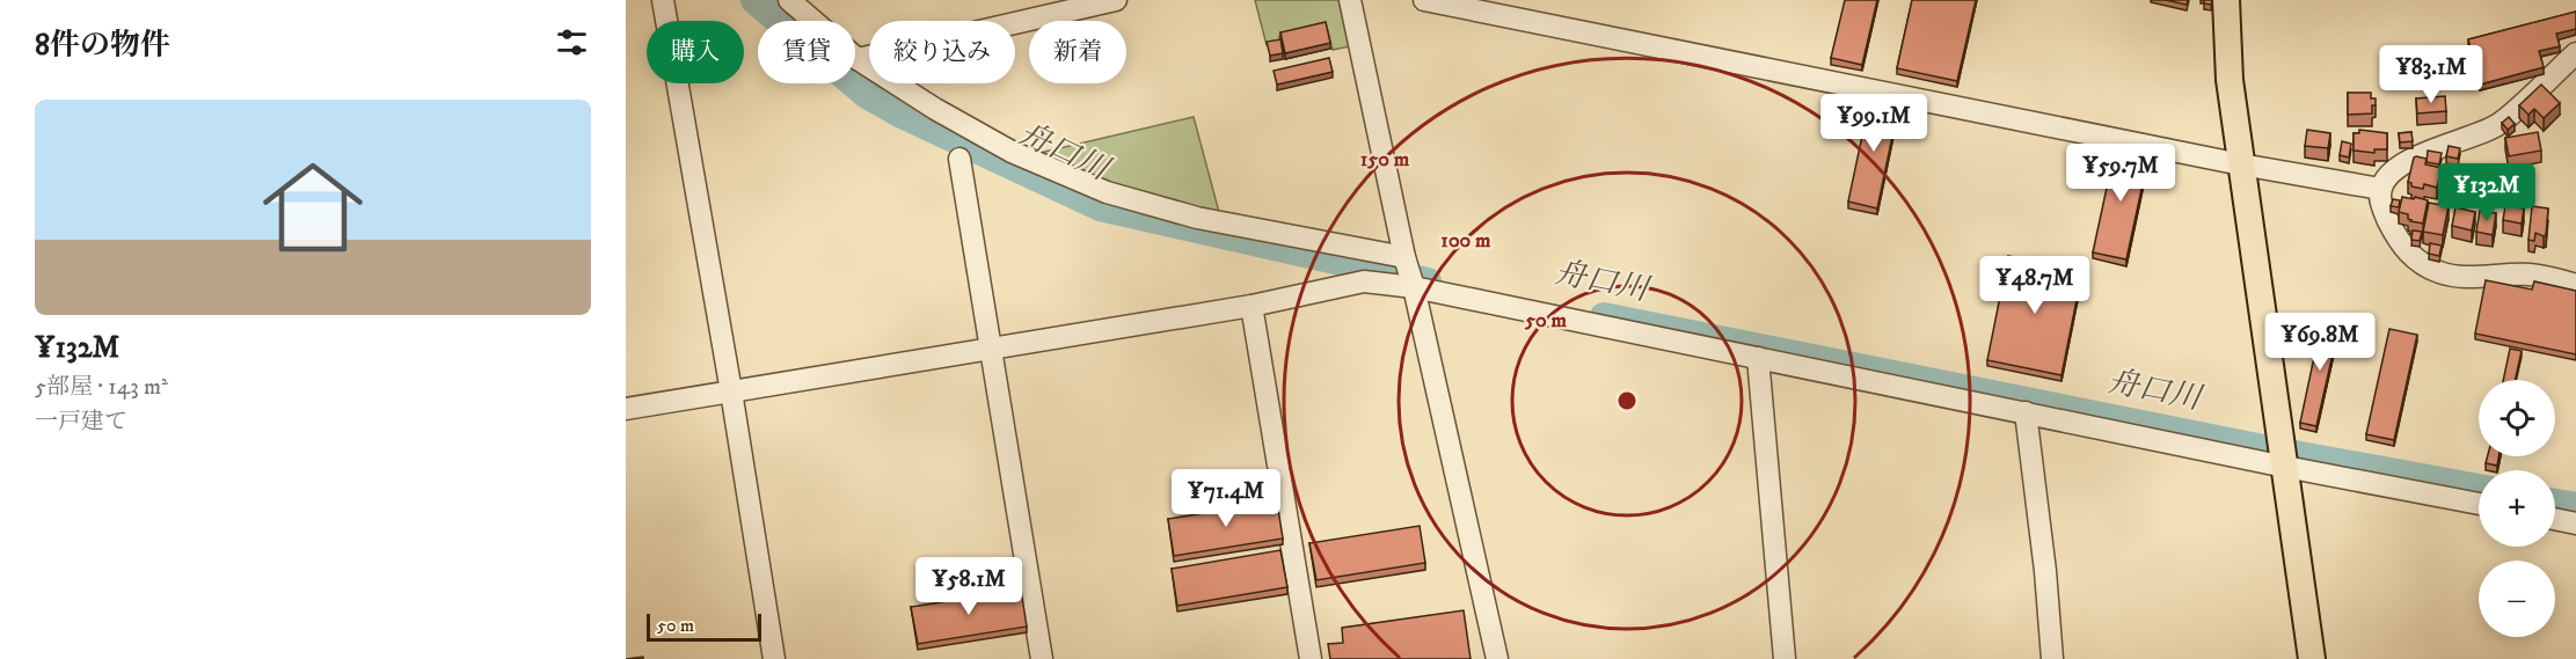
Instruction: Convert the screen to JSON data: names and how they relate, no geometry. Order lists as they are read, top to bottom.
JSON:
{
  "water": ["舟口川"],
  "scale_bar": "50 m",
  "page": {
    "heading": "8件の物件",
    "chip": [
      "購入",
      "賃貸",
      "絞り込み",
      "新着"
    ],
    "price": [
      "¥83.1M",
      "¥99.1M",
      "¥59.7M",
      "¥132M",
      "¥48.7M",
      "¥69.8M",
      "¥71.4M",
      "¥58.1M"
    ],
    "list": [
      {
        "name": "¥132M",
        "note": "5部屋 · 143 m² · 一戸建て"
      }
    ],
    "map_buttons": ["+", "−"],
    "scale": "50 m"
  },
  "rings": ["150 m", "100 m", "50 m"]
}
